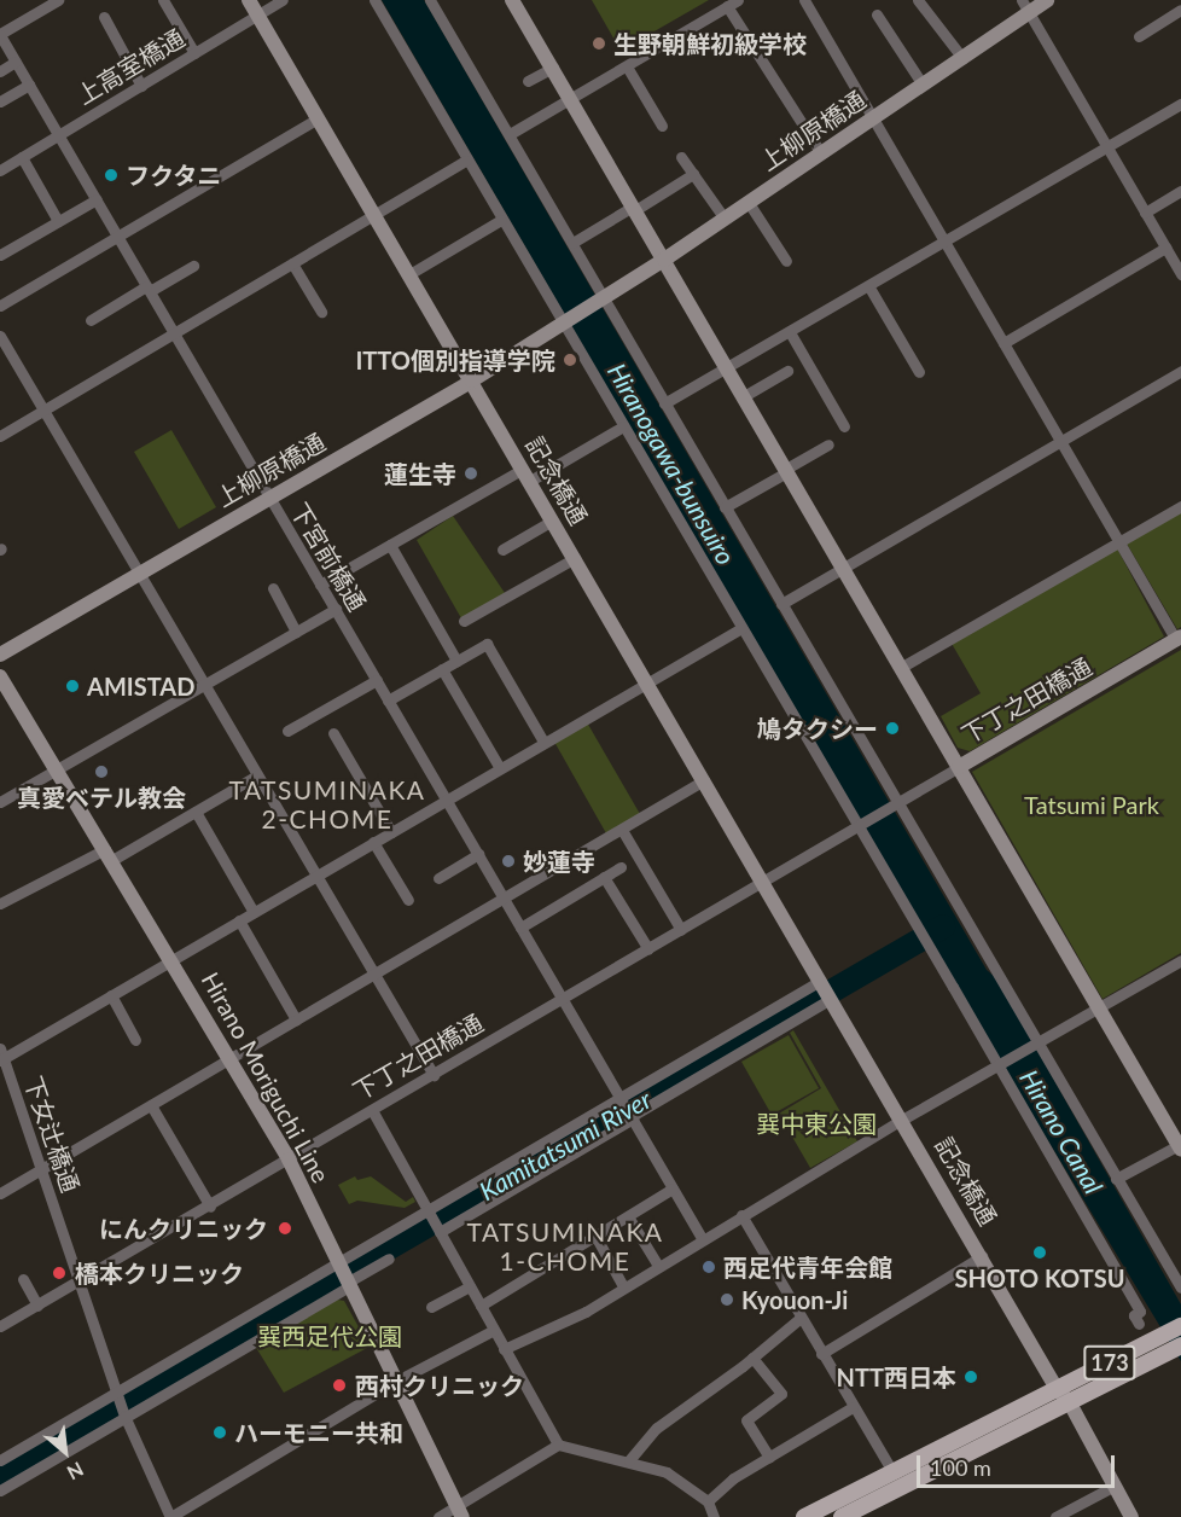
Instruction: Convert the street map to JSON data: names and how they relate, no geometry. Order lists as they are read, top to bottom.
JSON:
{
  "streets": {
    "main road": ["173"],
    "street": [
      "上高室橋通",
      "上柳原橋通",
      "記念橋通",
      "下宮前橋通",
      "下丁之田橋通",
      "Hirano Moriguchi Line",
      "下女辻橋通"
    ]
  },
  "crossings": [
    ["上高室橋通", "記念橋通"],
    ["上高室橋通", "下宮前橋通"],
    ["上柳原橋通", "記念橋通"],
    ["上柳原橋通", "下宮前橋通"],
    ["記念橋通", "下丁之田橋通"],
    ["記念橋通", "173"],
    ["下宮前橋通", "下丁之田橋通"],
    ["下丁之田橋通", "Hirano Moriguchi Line"],
    ["下丁之田橋通", "下女辻橋通"]
  ],
  "districts": ["TATSUMINAKA 2-CHOME", "TATSUMINAKA 1-CHOME"],
  "water": ["Hiranogawa-bunsuiro", "Hirano Canal", "Kamitatsumi River"],
  "parks": ["Tatsumi Park", "巽中東公園", "巽西足代公園"],
  "places": [
    "生野朝鮮初級学校",
    "フクタニ",
    "ITTO個別指導学院",
    "蓮生寺",
    "AMISTAD",
    "鳩タクシー",
    "真愛ベテル教会",
    "妙蓮寺",
    "にんクリニック",
    "SHOTO KOTSU",
    "西足代青年会館",
    "橋本クリニック",
    "Kyouon-Ji",
    "NTT西日本",
    "西村クリニック",
    "ハーモニー共和"
  ],
  "scale_bar": "100 m",
  "north": "bottom right"
}
